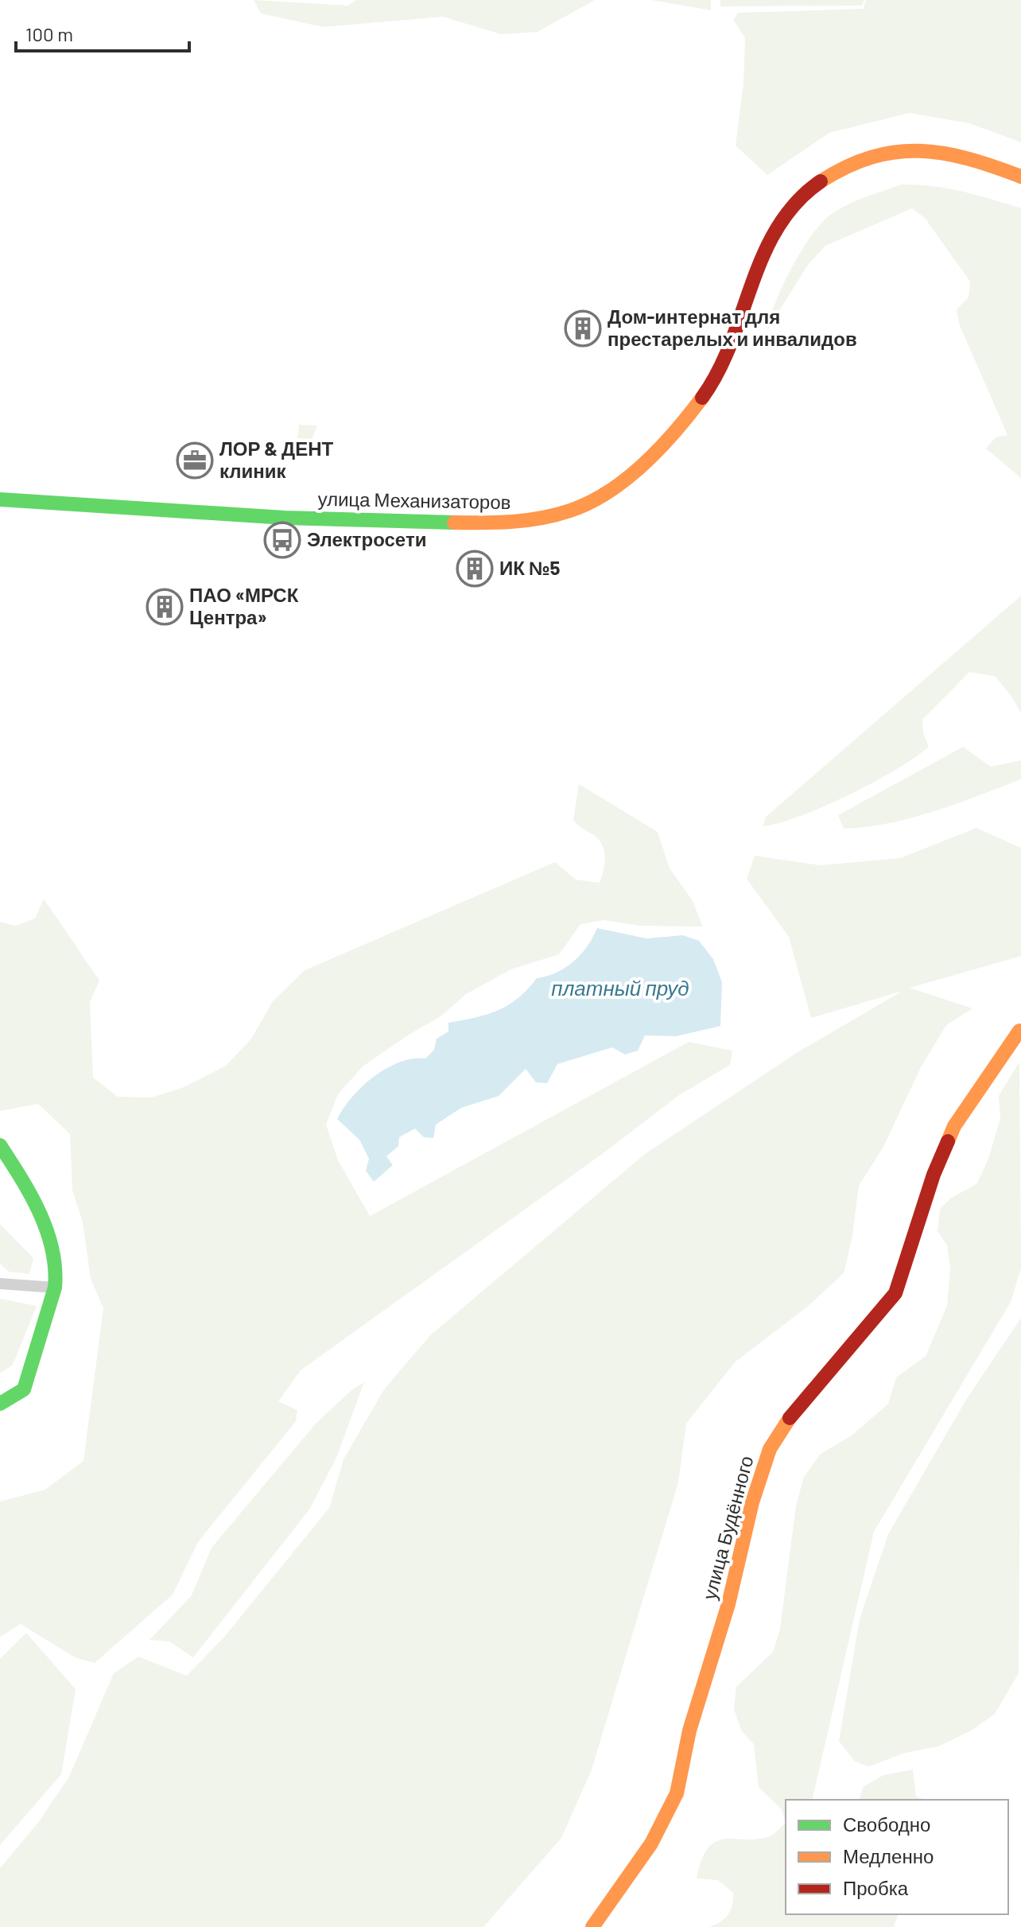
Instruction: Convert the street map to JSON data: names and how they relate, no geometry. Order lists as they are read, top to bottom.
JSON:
{
  "streets": {
    "street": ["улица Механизаторов", "улица Будённого"]
  },
  "water": ["платный пруд"],
  "places": {
    "building": ["Дом-интернат для престарелых и инвалидов", "ИК №5", "ПАО «МРСК Центра»"],
    "office": ["ЛОР & ДЕНТ клиник"],
    "bus stop": ["Электросети"]
  },
  "legend": ["Свободно", "Медленно", "Пробка"],
  "scale_bar": "100 m"
}
